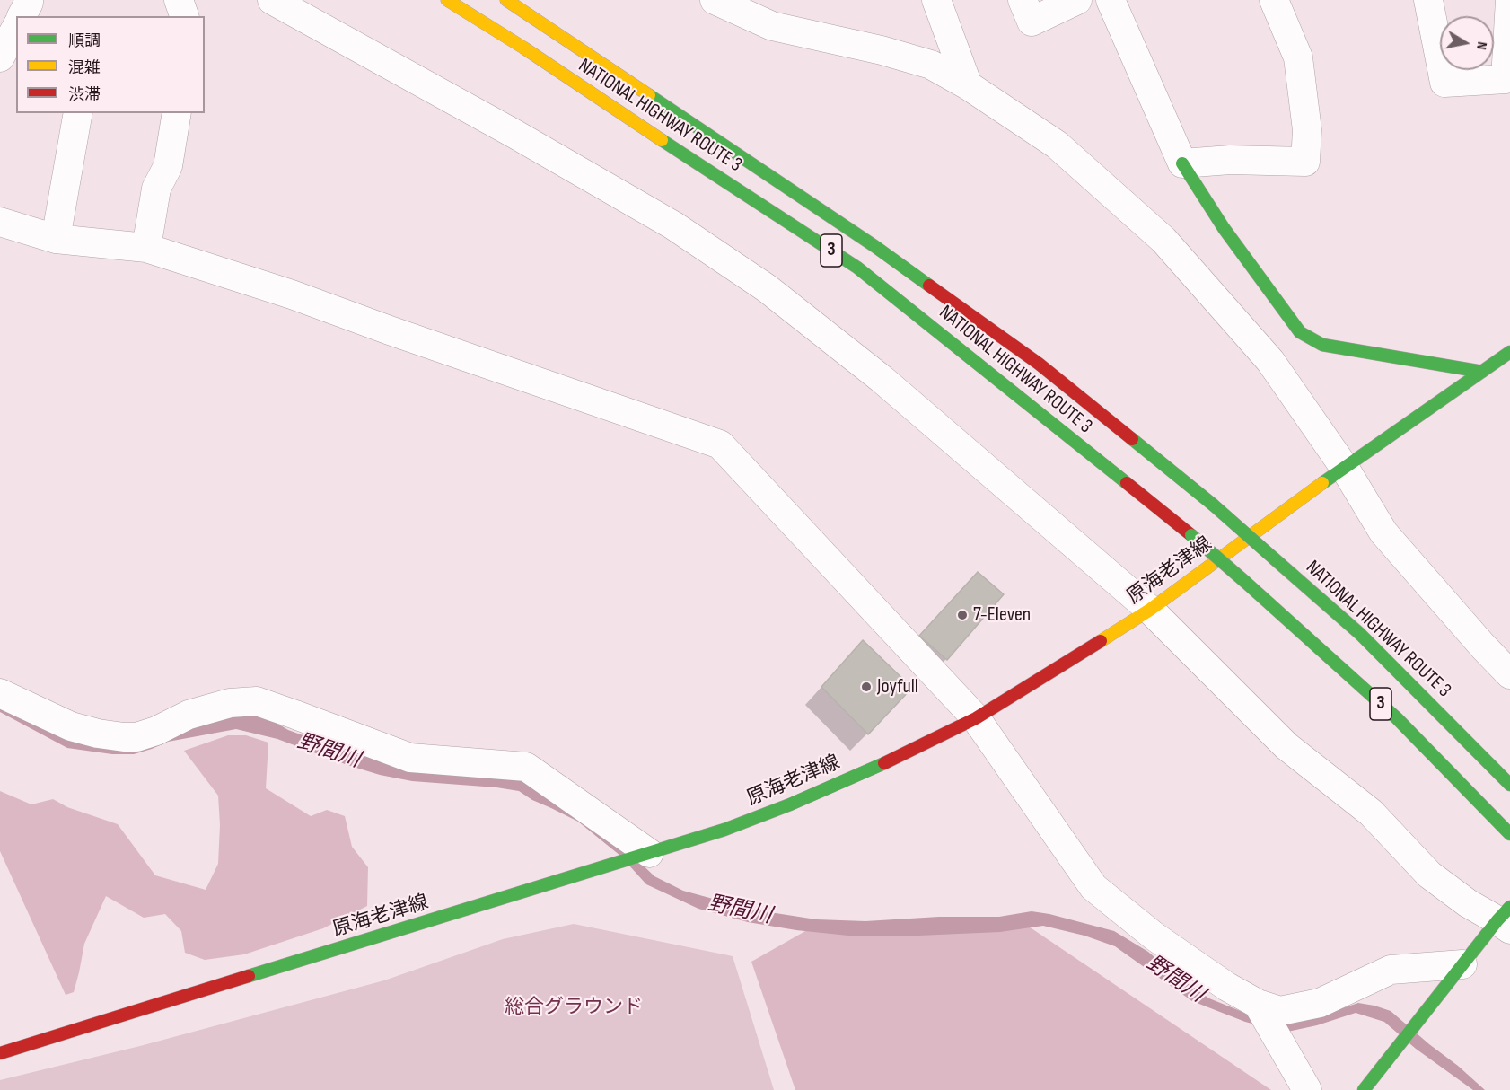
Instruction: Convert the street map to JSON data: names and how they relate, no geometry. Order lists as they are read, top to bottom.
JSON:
{
  "streets": {
    "main road": ["NATIONAL HIGHWAY ROUTE 3", "3", "原海老津線"]
  },
  "water": ["野間川"],
  "parks": ["総合グラウンド"],
  "places": ["7-Eleven", "Joyfull"],
  "legend": ["順調", "混雑", "渋滞"],
  "north": "right"
}
